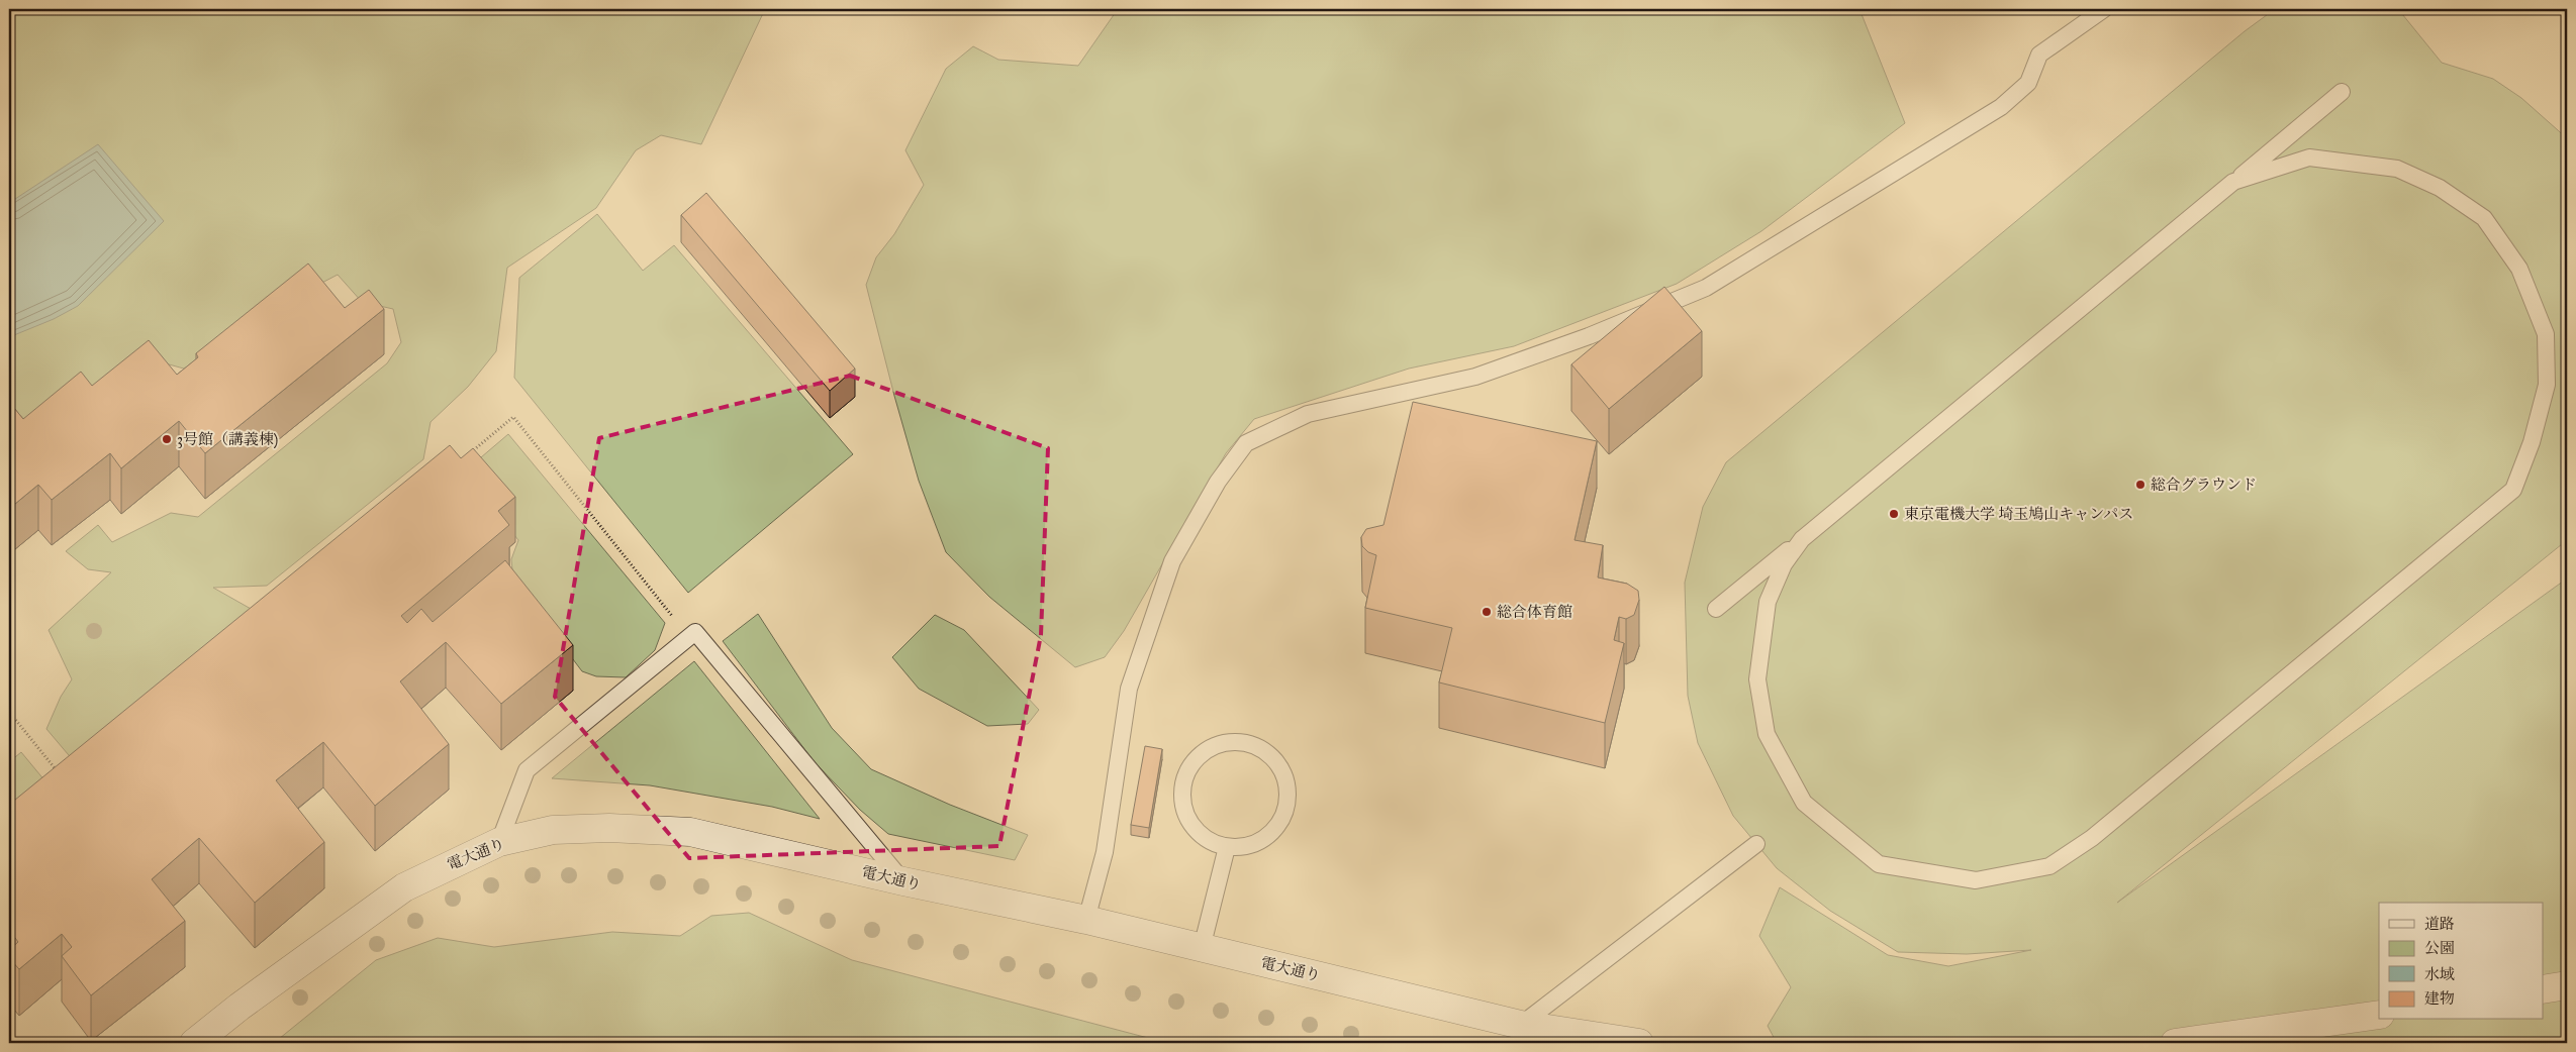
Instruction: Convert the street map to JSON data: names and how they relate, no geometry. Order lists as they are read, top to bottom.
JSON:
{
  "streets": {
    "street": ["電大通り"]
  },
  "places": [
    "3号館（講義棟)",
    "総合グラウンド",
    "東京電機大学 埼玉鳩山キャンパス",
    "総合体育館"
  ],
  "legend": [
    "道路",
    "公園",
    "水域",
    "建物"
  ]
}
